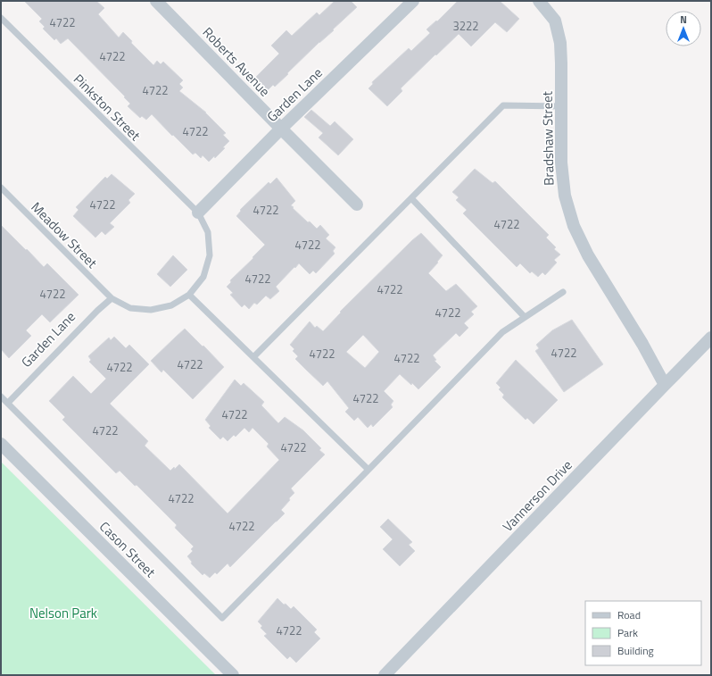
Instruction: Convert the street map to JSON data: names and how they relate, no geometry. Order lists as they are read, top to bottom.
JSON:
{
  "streets": {
    "street": [
      "Roberts Avenue",
      "Garden Lane",
      "Bradshaw Street",
      "Vannerson Drive",
      "Cason Street"
    ],
    "lane": ["Pinkston Street", "Meadow Street"]
  },
  "crossings": [
    ["Roberts Avenue", "Garden Lane"],
    ["Garden Lane", "Pinkston Street"],
    ["Garden Lane", "Meadow Street"],
    ["Pinkston Street", "Meadow Street"],
    ["Bradshaw Street", "Vannerson Drive"]
  ],
  "parks": ["Nelson Park"],
  "house_numbers": [
    "4722",
    "3222",
    "4722",
    "4722",
    "4722",
    "4722",
    "4722",
    "4722",
    "4722",
    "4722",
    "4722",
    "4722",
    "4722",
    "4722",
    "4722",
    "4722",
    "4722",
    "4722",
    "4722",
    "4722",
    "4722",
    "4722",
    "4722",
    "4722",
    "4722"
  ],
  "legend": ["Road", "Park", "Building"],
  "north": "top"
}
